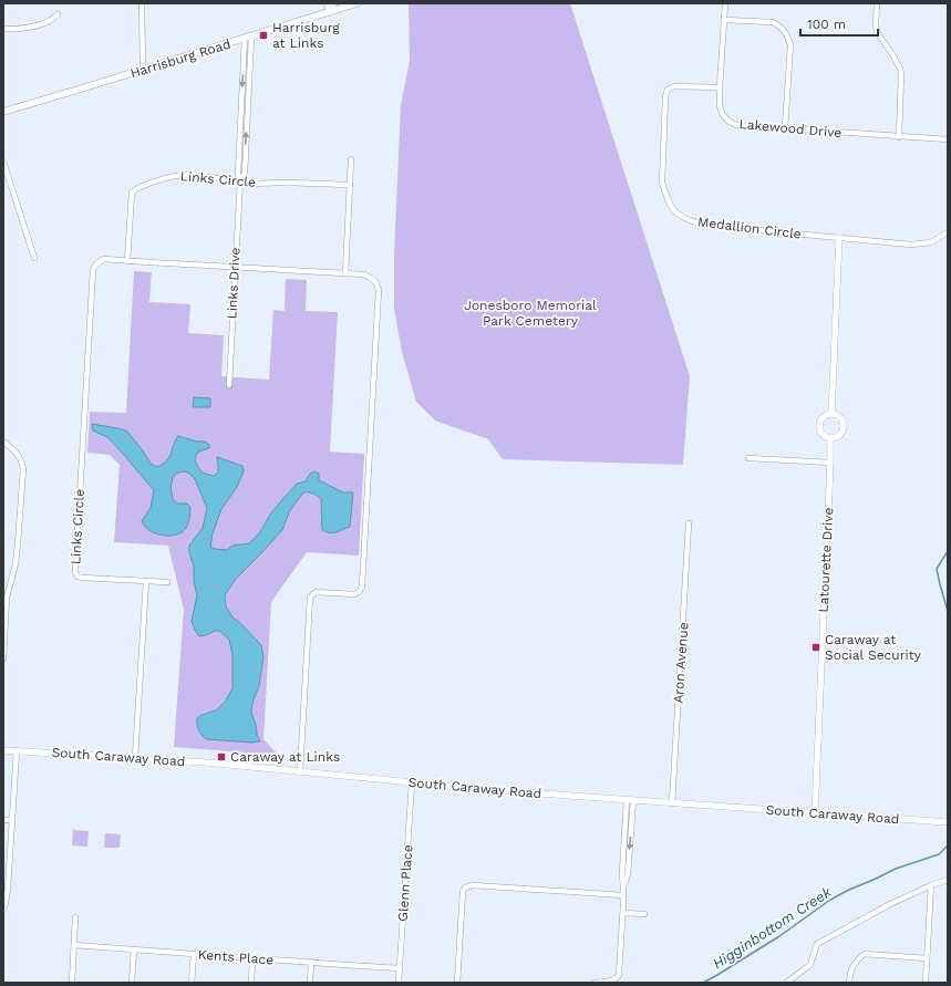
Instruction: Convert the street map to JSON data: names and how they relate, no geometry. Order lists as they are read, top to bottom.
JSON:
{
  "streets": {
    "main road": ["Harrisburg Road"],
    "street": [
      "Lakewood Drive",
      "Links Circle",
      "Medallion Circle",
      "Links Drive",
      "Latourette Drive",
      "Aron Avenue",
      "South Caraway Road",
      "Glenn Place",
      "Kents Place"
    ]
  },
  "crossings": [
    ["Harrisburg Road", "Links Drive"],
    ["Lakewood Drive", "Medallion Circle"],
    ["Links Circle", "Links Drive"],
    ["Links Circle", "South Caraway Road"],
    ["Latourette Drive", "South Caraway Road"],
    ["Aron Avenue", "South Caraway Road"],
    ["South Caraway Road", "Glenn Place"],
    ["Glenn Place", "Kents Place"]
  ],
  "water": ["Higginbottom Creek"],
  "parks": ["Jonesboro Memorial Park Cemetery"],
  "places": {
    "transit": ["Harrisburg at Links", "Caraway at Social Security", "Caraway at Links"]
  },
  "scale_bar": "100 m"
}
